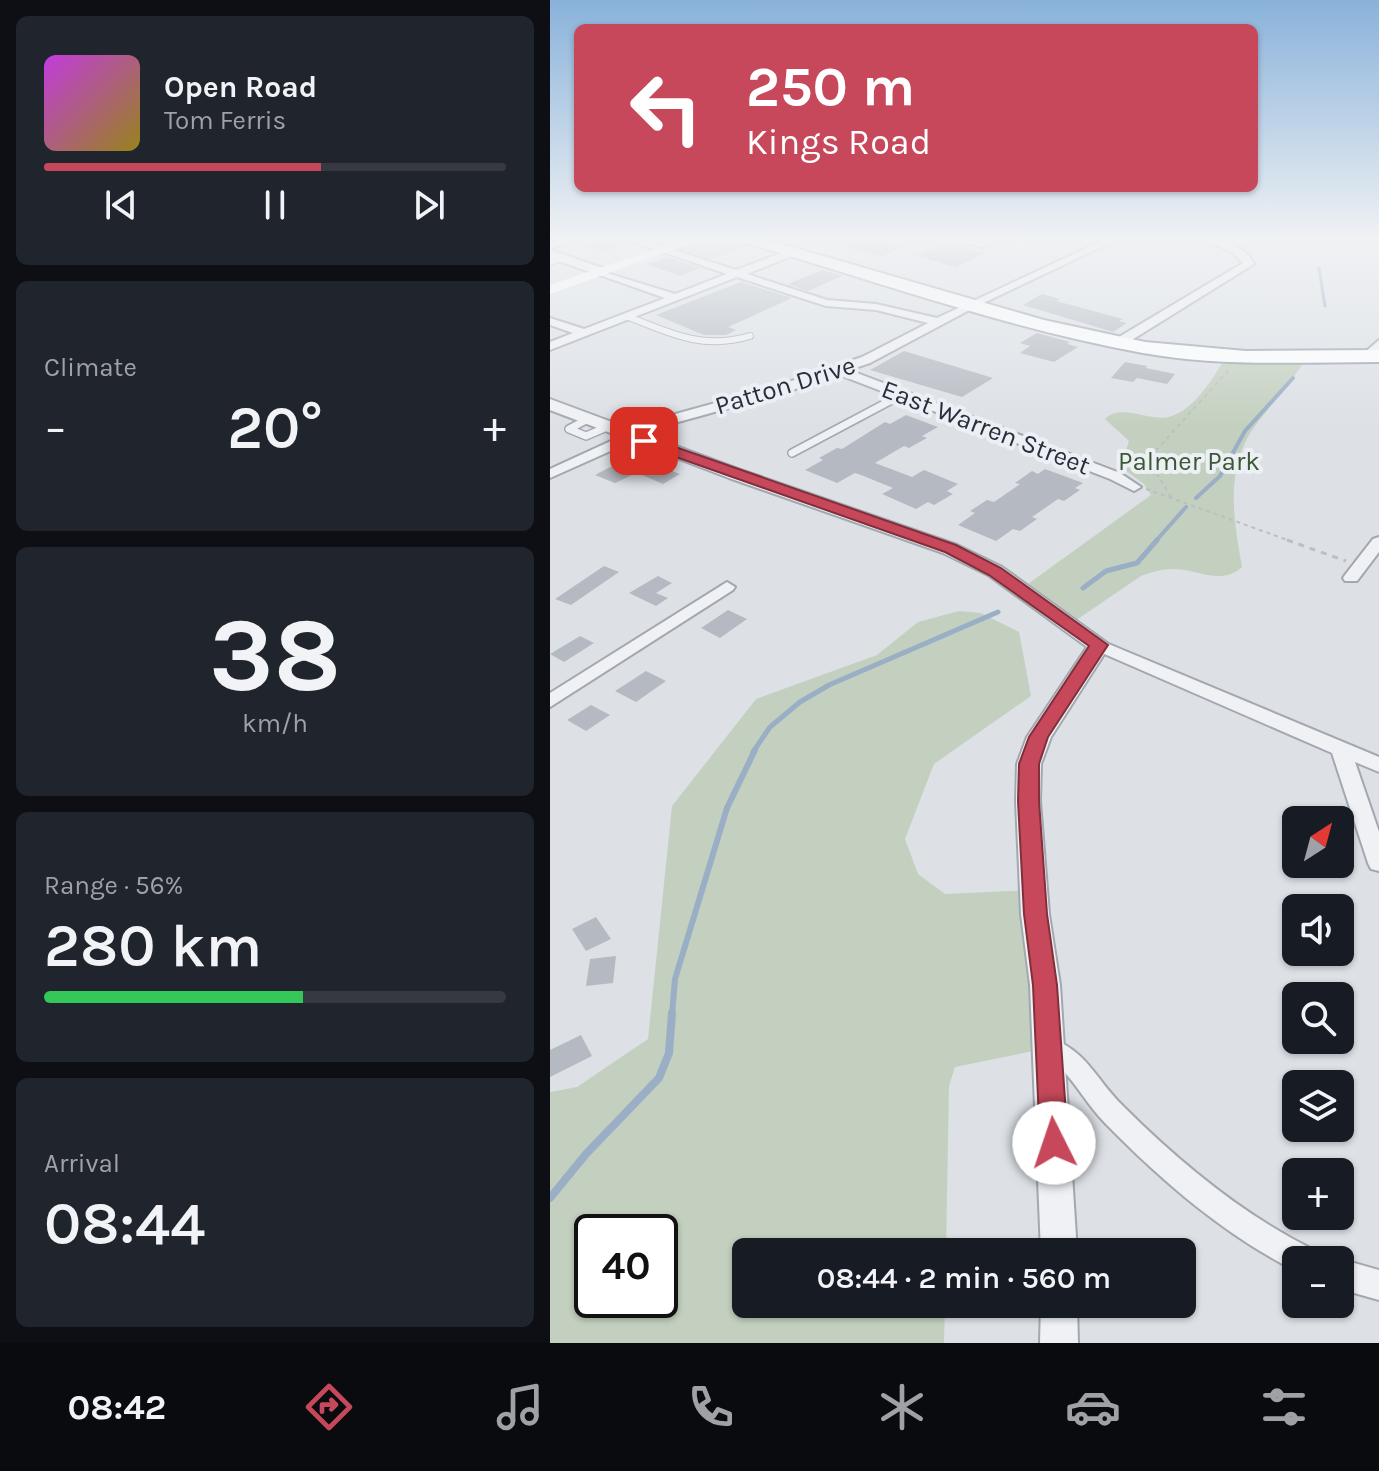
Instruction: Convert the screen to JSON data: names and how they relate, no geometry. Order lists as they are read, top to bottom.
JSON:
{
  "streets": {
    "street": ["Patton Drive", "East Warren Street"]
  },
  "crossings": [
    ["Patton Drive", "East Warren Street"]
  ],
  "parks": ["Palmer Park"],
  "north": "top right",
  "page": {
    "turn": ["250 m", "Kings Road"],
    "song": ["Open Road", "Tom Ferris"],
    "tile": [
      "Climate",
      ["38", "km/h"],
      ["Range · 56%", "280 km"],
      ["Arrival", "08:44"]
    ],
    "heat": ["−", "20°", "+"],
    "map_buttons": ["+", "−"],
    "limit": "40",
    "trip": "08:44 · 2 min · 560 m",
    "tabs": "08:42"
  }
}
